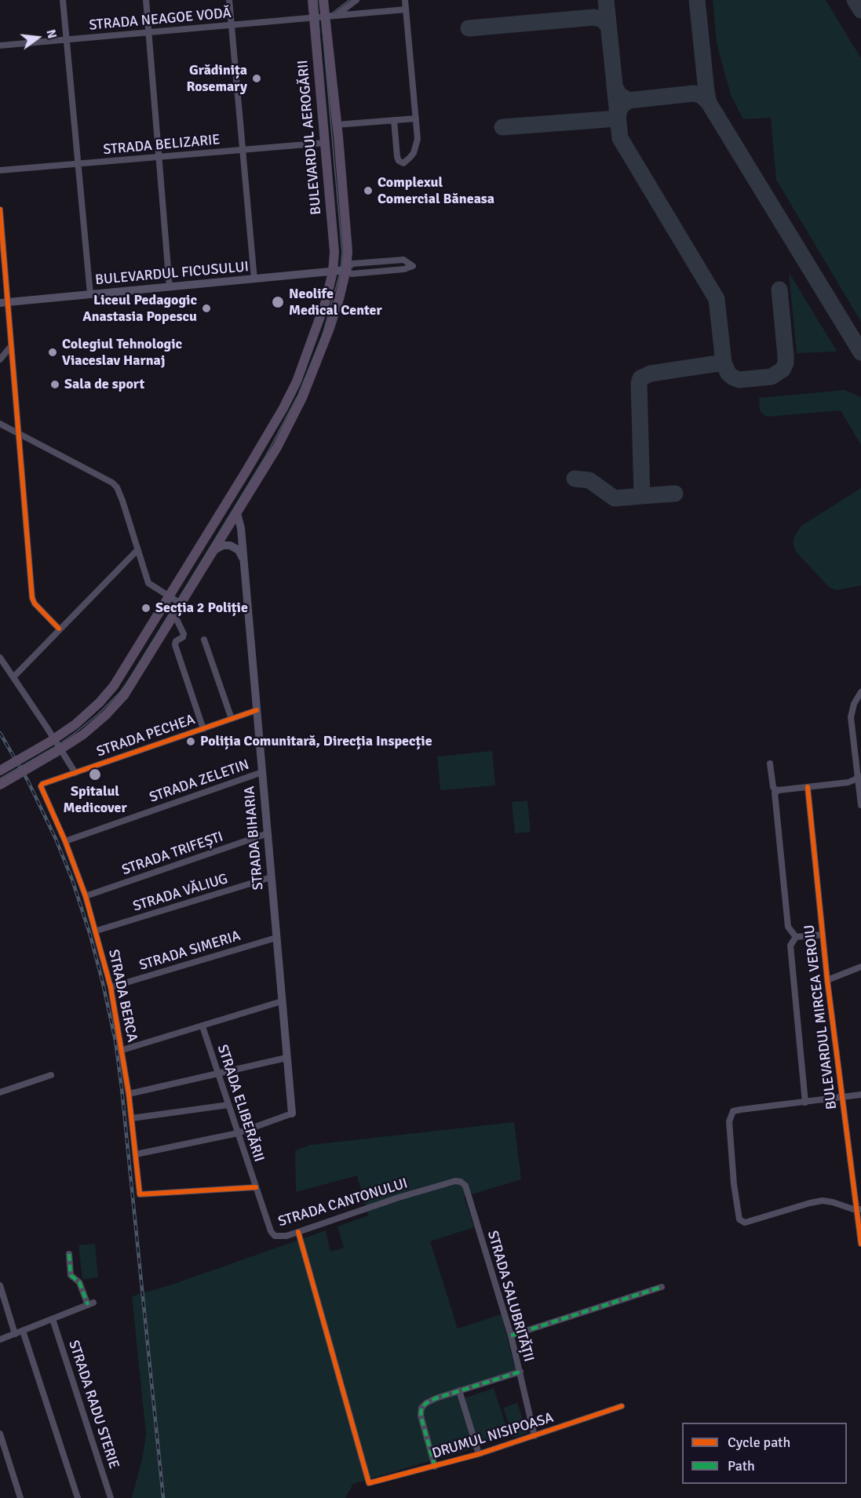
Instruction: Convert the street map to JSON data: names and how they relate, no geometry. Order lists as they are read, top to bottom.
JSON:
{
  "streets": {
    "main road": ["BULEVARDUL AEROGĂRII"],
    "street": [
      "STRADA NEAGOE VODĂ",
      "STRADA BELIZARIE",
      "BULEVARDUL FICUSULUI",
      "STRADA PECHEA",
      "STRADA ZELETIN",
      "STRADA BIHARIA",
      "STRADA TRIFEȘTI",
      "STRADA VĂLIUG",
      "STRADA SIMERIA",
      "STRADA BERCA",
      "BULEVARDUL MIRCEA VEROIU",
      "STRADA ELIBERĂRII",
      "STRADA CANTONULUI",
      "STRADA SALUBRITĂȚII",
      "STRADA RADU STERIE",
      "DRUMUL NISIPOASA"
    ]
  },
  "crossings": [
    ["STRADA NEAGOE VODĂ", "BULEVARDUL AEROGĂRII"],
    ["BULEVARDUL AEROGĂRII", "STRADA BELIZARIE"],
    ["BULEVARDUL AEROGĂRII", "BULEVARDUL FICUSULUI"],
    ["BULEVARDUL AEROGĂRII", "STRADA BIHARIA"],
    ["STRADA PECHEA", "STRADA BIHARIA"],
    ["STRADA PECHEA", "STRADA BERCA"],
    ["STRADA ZELETIN", "STRADA BIHARIA"],
    ["STRADA ZELETIN", "STRADA BERCA"],
    ["STRADA BIHARIA", "STRADA TRIFEȘTI"],
    ["STRADA BIHARIA", "STRADA VĂLIUG"],
    ["STRADA BIHARIA", "STRADA SIMERIA"],
    ["STRADA TRIFEȘTI", "STRADA BERCA"],
    ["STRADA VĂLIUG", "STRADA BERCA"],
    ["STRADA SIMERIA", "STRADA BERCA"],
    ["STRADA BERCA", "STRADA ELIBERĂRII"],
    ["STRADA BERCA", "STRADA CANTONULUI"],
    ["STRADA ELIBERĂRII", "STRADA CANTONULUI"],
    ["STRADA CANTONULUI", "STRADA SALUBRITĂȚII"],
    ["STRADA CANTONULUI", "DRUMUL NISIPOASA"],
    ["STRADA SALUBRITĂȚII", "DRUMUL NISIPOASA"]
  ],
  "places": [
    "Grădinița Rosemary",
    "Complexul Comercial Băneasa",
    "Neolife Medical Center",
    "Liceul Pedagogic Anastasia Popescu",
    "Colegiul Tehnologic Viaceslav Harnaj",
    "Sala de sport",
    "Secția 2 Poliție",
    "Poliția Comunitară, Direcția Inspecție",
    "Spitalul Medicover"
  ],
  "legend": ["Cycle path", "Path"],
  "north": "right"
}
